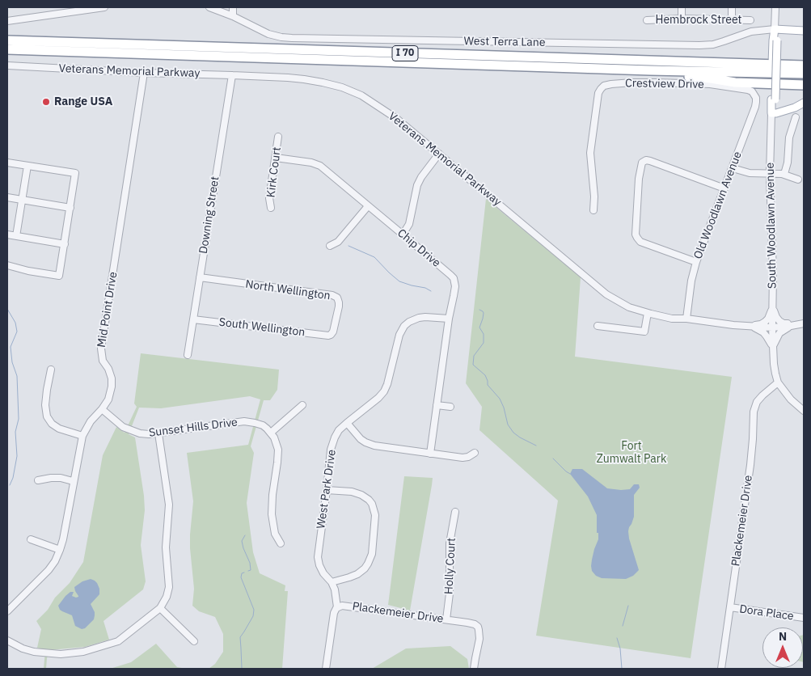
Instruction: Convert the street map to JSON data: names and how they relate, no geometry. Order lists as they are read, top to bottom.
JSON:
{
  "streets": {
    "highway": ["I 70"],
    "main road": ["West Terra Lane", "South Woodlawn Avenue"],
    "street": [
      "Hembrock Street",
      "Veterans Memorial Parkway",
      "Crestview Drive",
      "Kirk Court",
      "Old Woodlawn Avenue",
      "Downing Street",
      "Chip Drive",
      "North Wellington",
      "Mid Point Drive",
      "South Wellington",
      "Sunset Hills Drive",
      "West Park Drive",
      "Plackemeier Drive",
      "Holly Court",
      "Dora Place"
    ]
  },
  "crossings": [
    ["West Terra Lane", "South Woodlawn Avenue"],
    ["Veterans Memorial Parkway", "Old Woodlawn Avenue"],
    ["Veterans Memorial Parkway", "Downing Street"],
    ["Veterans Memorial Parkway", "South Woodlawn Avenue"],
    ["Veterans Memorial Parkway", "Mid Point Drive"],
    ["Crestview Drive", "Old Woodlawn Avenue"],
    ["Kirk Court", "Chip Drive"],
    ["Downing Street", "North Wellington"],
    ["Downing Street", "South Wellington"],
    ["South Woodlawn Avenue", "Plackemeier Drive"],
    ["North Wellington", "South Wellington"],
    ["Mid Point Drive", "Sunset Hills Drive"],
    ["West Park Drive", "Plackemeier Drive"],
    ["Plackemeier Drive", "Holly Court"],
    ["Plackemeier Drive", "Dora Place"]
  ],
  "parks": ["Fort Zumwalt Park"],
  "places": ["Range USA"],
  "north": "top"
}
